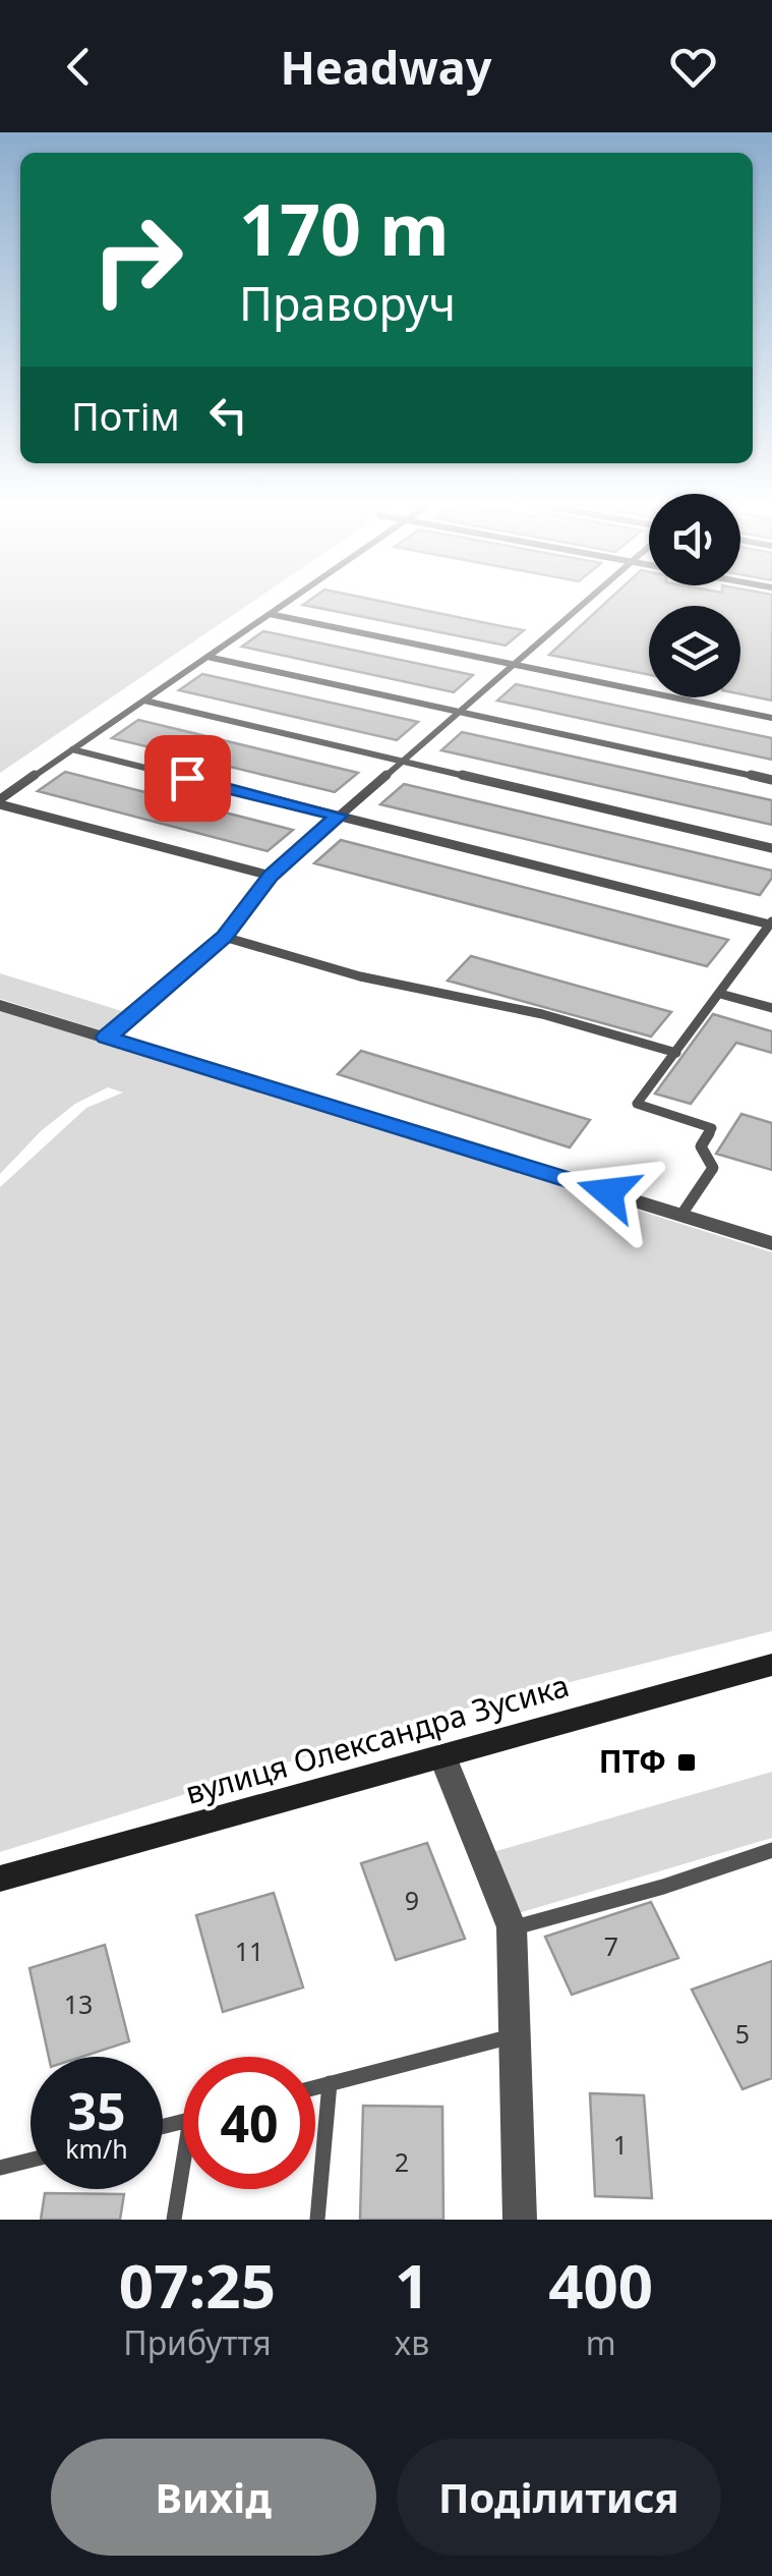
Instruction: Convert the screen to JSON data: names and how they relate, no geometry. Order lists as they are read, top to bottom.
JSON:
{
  "streets": {
    "main road": ["вулиця Олександра Зусика"]
  },
  "places": {
    "transit": ["ПТФ"]
  },
  "house_numbers": [
    "9",
    "7",
    "11",
    "13",
    "5",
    "1",
    "2"
  ],
  "page": {
    "header": "Headway",
    "turn": ["170 m", "Праворуч"],
    "then": "Потім",
    "speed": "35 km/h",
    "limit": "40",
    "eta": [
      "07:25",
      "Прибуття",
      "1",
      "хв",
      "400",
      "m"
    ],
    "buttons": ["Вихід", "Поділитися"]
  }
}
